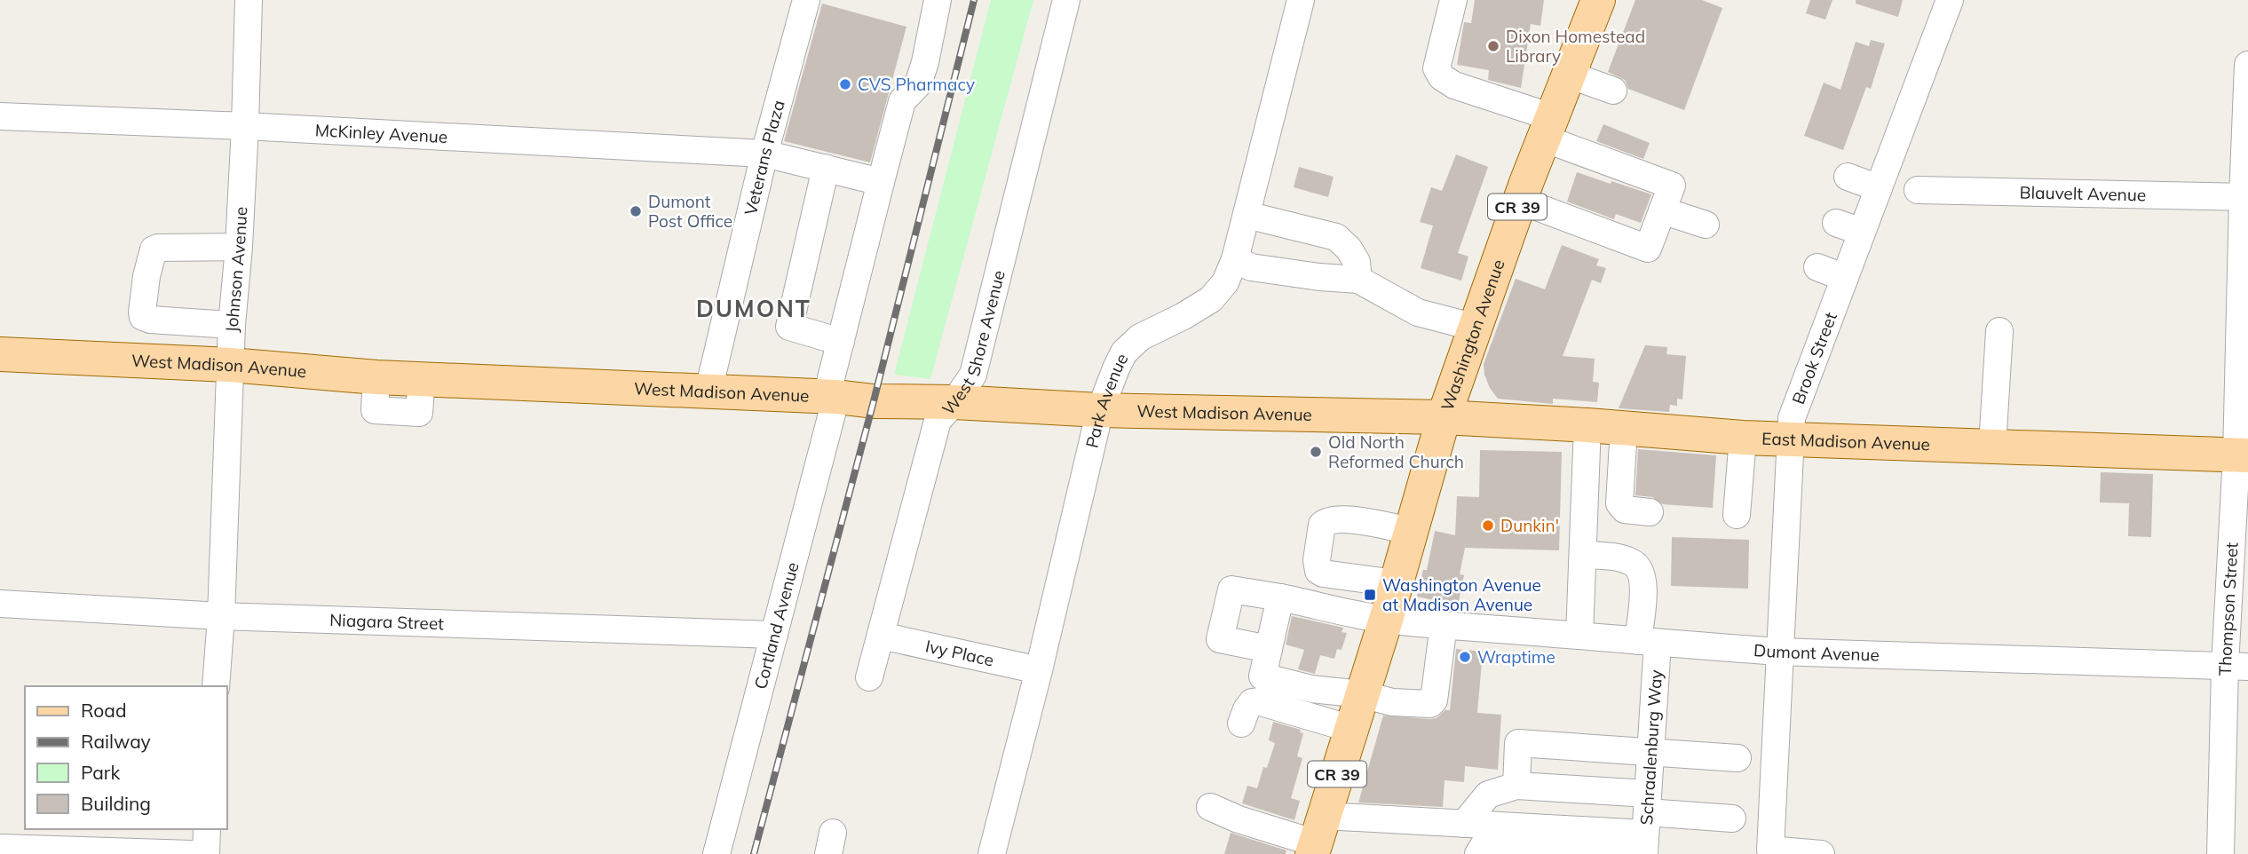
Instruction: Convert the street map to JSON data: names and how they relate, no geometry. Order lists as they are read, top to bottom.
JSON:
{
  "streets": {
    "main road": [
      "CR 39",
      "Washington Avenue",
      "West Madison Avenue",
      "East Madison Avenue"
    ],
    "street": [
      "McKinley Avenue",
      "Veterans Plaza",
      "Blauvelt Avenue",
      "Johnson Avenue",
      "West Shore Avenue",
      "Brook Street",
      "Park Avenue",
      "Thompson Street",
      "Niagara Street",
      "Cortland Avenue",
      "Ivy Place",
      "Dumont Avenue",
      "Schraalenburg Way"
    ]
  },
  "crossings": [
    ["McKinley Avenue", "Veterans Plaza"],
    ["McKinley Avenue", "Johnson Avenue"],
    ["McKinley Avenue", "Cortland Avenue"],
    ["Veterans Plaza", "West Madison Avenue"],
    ["Blauvelt Avenue", "Thompson Street"],
    ["Johnson Avenue", "West Madison Avenue"],
    ["Johnson Avenue", "Niagara Street"],
    ["Washington Avenue", "West Madison Avenue"],
    ["Washington Avenue", "East Madison Avenue"],
    ["Washington Avenue", "Dumont Avenue"],
    ["West Shore Avenue", "West Madison Avenue"],
    ["West Shore Avenue", "Ivy Place"],
    ["Brook Street", "East Madison Avenue"],
    ["Brook Street", "Dumont Avenue"],
    ["West Madison Avenue", "Park Avenue"],
    ["West Madison Avenue", "East Madison Avenue"],
    ["West Madison Avenue", "Cortland Avenue"],
    ["Park Avenue", "Ivy Place"],
    ["East Madison Avenue", "Thompson Street"],
    ["Thompson Street", "Dumont Avenue"],
    ["Niagara Street", "Cortland Avenue"],
    ["Dumont Avenue", "Schraalenburg Way"]
  ],
  "districts": ["DUMONT"],
  "places": {
    "other": [
      "Dixon Homestead Library",
      "CVS Pharmacy",
      "Dumont Post Office",
      "Old North Reformed Church",
      "Dunkin'",
      "Wraptime"
    ],
    "transit": ["Washington Avenue at Madison Avenue"]
  },
  "legend": [
    "Road",
    "Railway",
    "Park",
    "Building"
  ]
}
